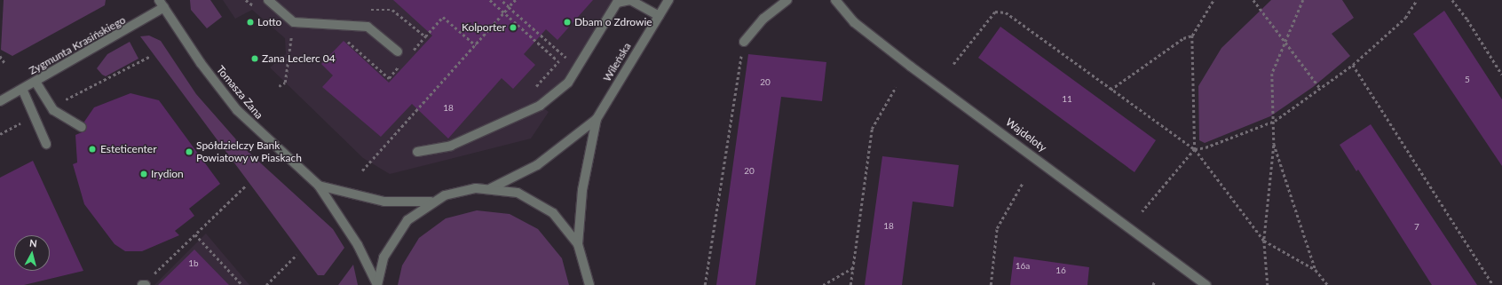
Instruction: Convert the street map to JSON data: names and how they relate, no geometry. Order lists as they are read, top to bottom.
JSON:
{
  "streets": {
    "street": [
      "Zygmunta Krasińskiego",
      "Wileńska",
      "Tomasza Zana",
      "Wajdeloty"
    ]
  },
  "crossings": [
    ["Zygmunta Krasińskiego", "Tomasza Zana"]
  ],
  "places": [
    "Lotto",
    "Dbam o Zdrowie",
    "Kolporter",
    "Zana Leclerc 04",
    "Esteticenter",
    "Spółdzielczy Bank Powiatowy w Piaskach",
    "Irydion"
  ],
  "house_numbers": [
    "5",
    "20",
    "11",
    "18",
    "20",
    "18",
    "7",
    "1b",
    "16a",
    "16"
  ],
  "north": "top"
}
